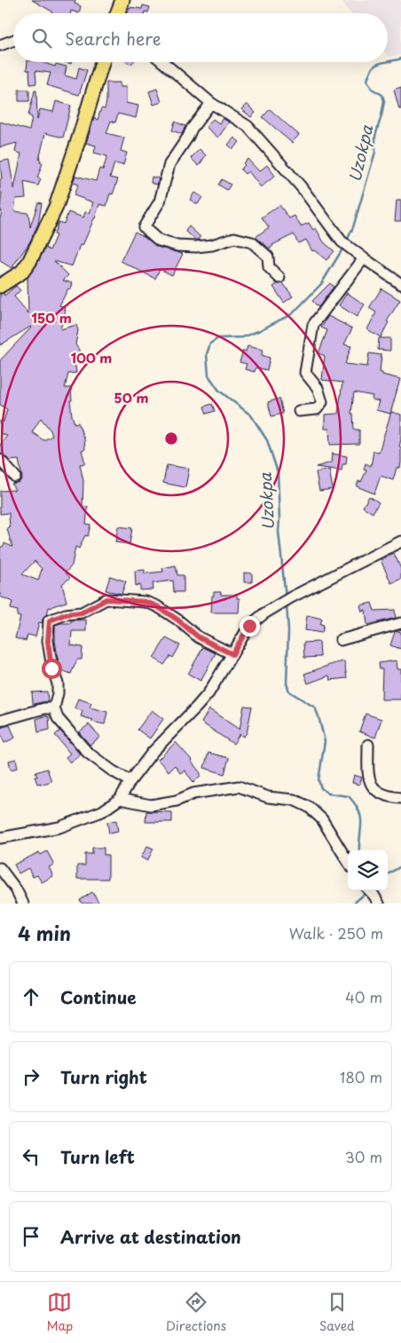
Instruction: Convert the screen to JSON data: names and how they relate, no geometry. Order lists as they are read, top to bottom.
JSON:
{
  "water": ["Uzokpa"],
  "page": {
    "search": "Search here",
    "heading": ["4 min", "Walk · 250 m"],
    "list": [
      ["Continue", "40 m"],
      ["Turn right", "180 m"],
      ["Turn left", "30 m"],
      "Arrive at destination"
    ],
    "nav": ["Map", "Directions", "Saved"]
  },
  "rings": ["150 m", "100 m", "50 m"]
}
